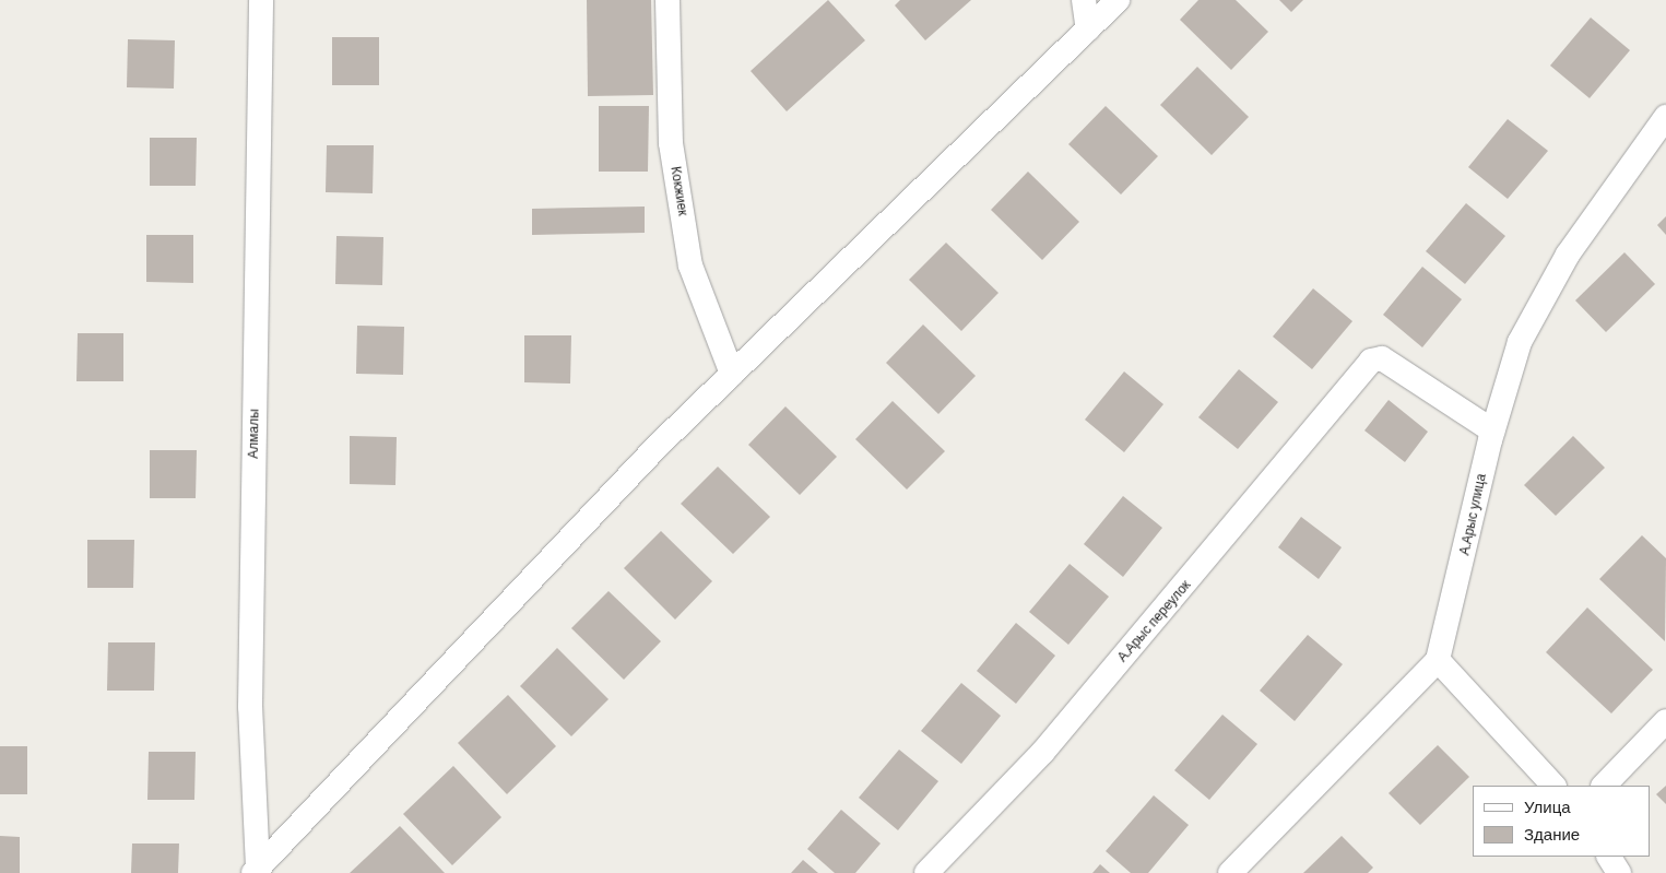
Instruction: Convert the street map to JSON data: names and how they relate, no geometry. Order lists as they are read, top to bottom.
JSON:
{
  "streets": {
    "street": [
      "Кокжиек",
      "Алмалы",
      "А.Арыс улица",
      "А.Арыс переулок"
    ]
  },
  "crossings": [
    ["А.Арыс улица", "А.Арыс переулок"]
  ],
  "legend": ["Улица", "Здание"]
}
